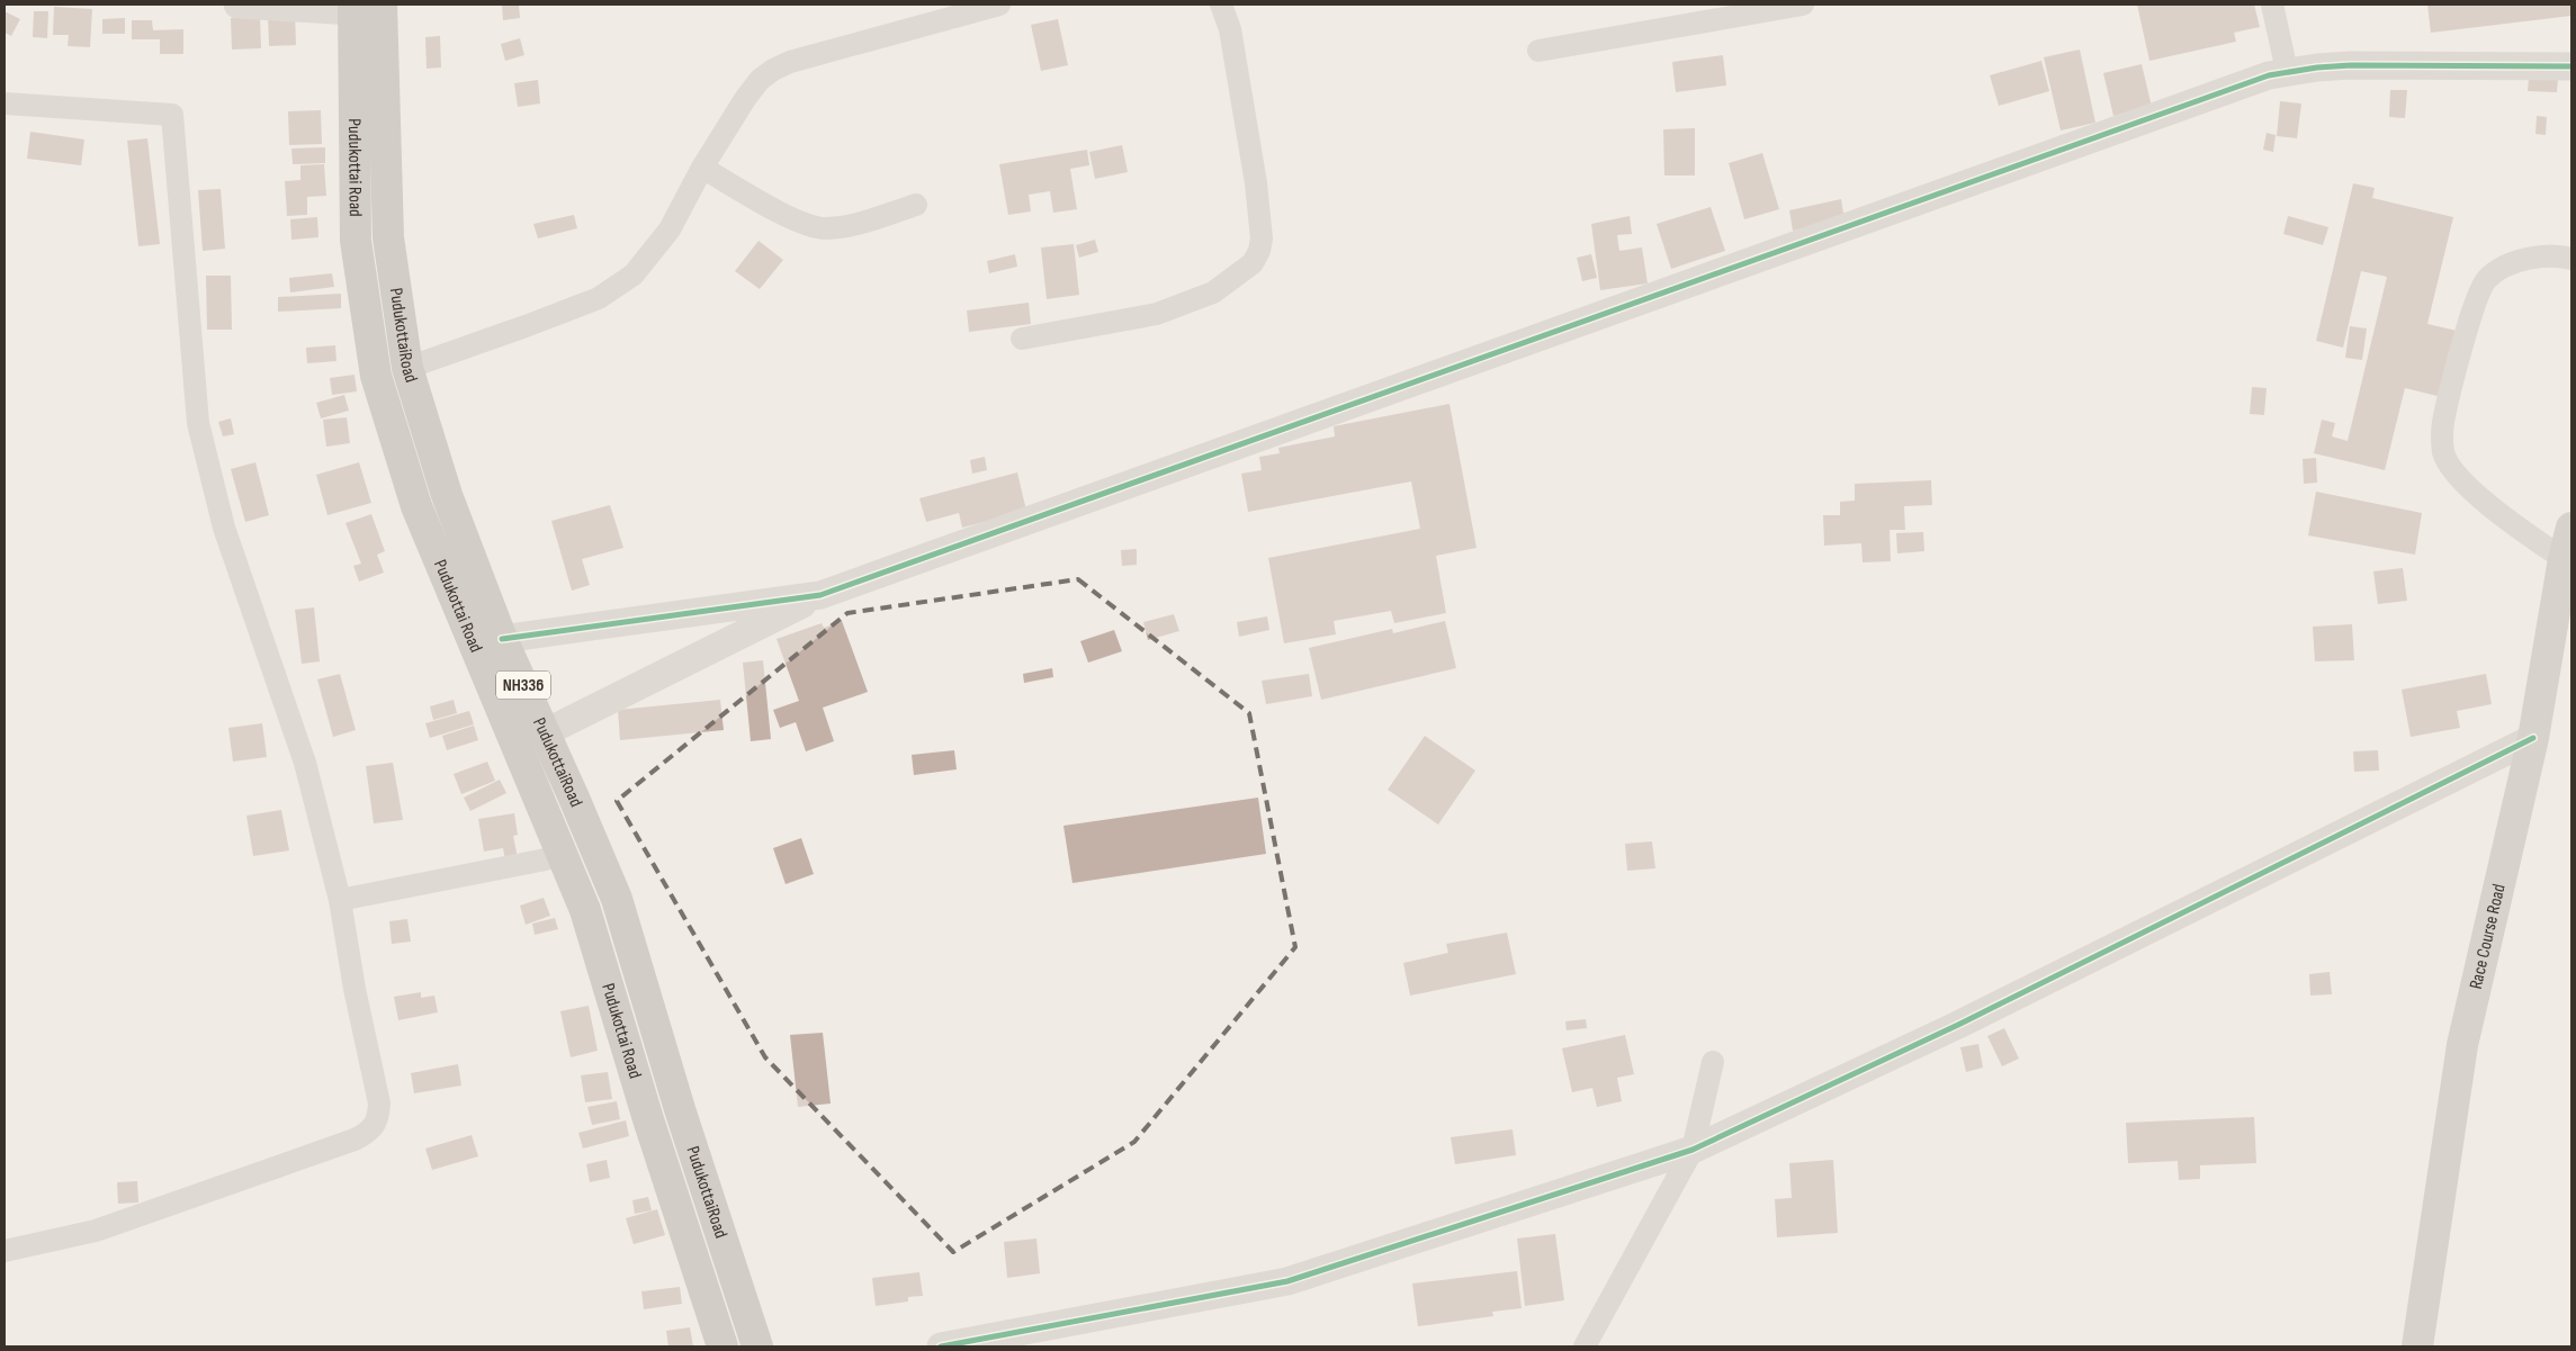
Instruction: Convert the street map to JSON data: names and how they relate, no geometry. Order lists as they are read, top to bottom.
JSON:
{
  "streets": {
    "highway": ["Pudukottai Road", "PudukottaiRoad", "NH336"],
    "main road": ["Race Course Road"]
  },
  "crossings": [
    ["Pudukottai Road", "PudukottaiRoad"]
  ]
}
